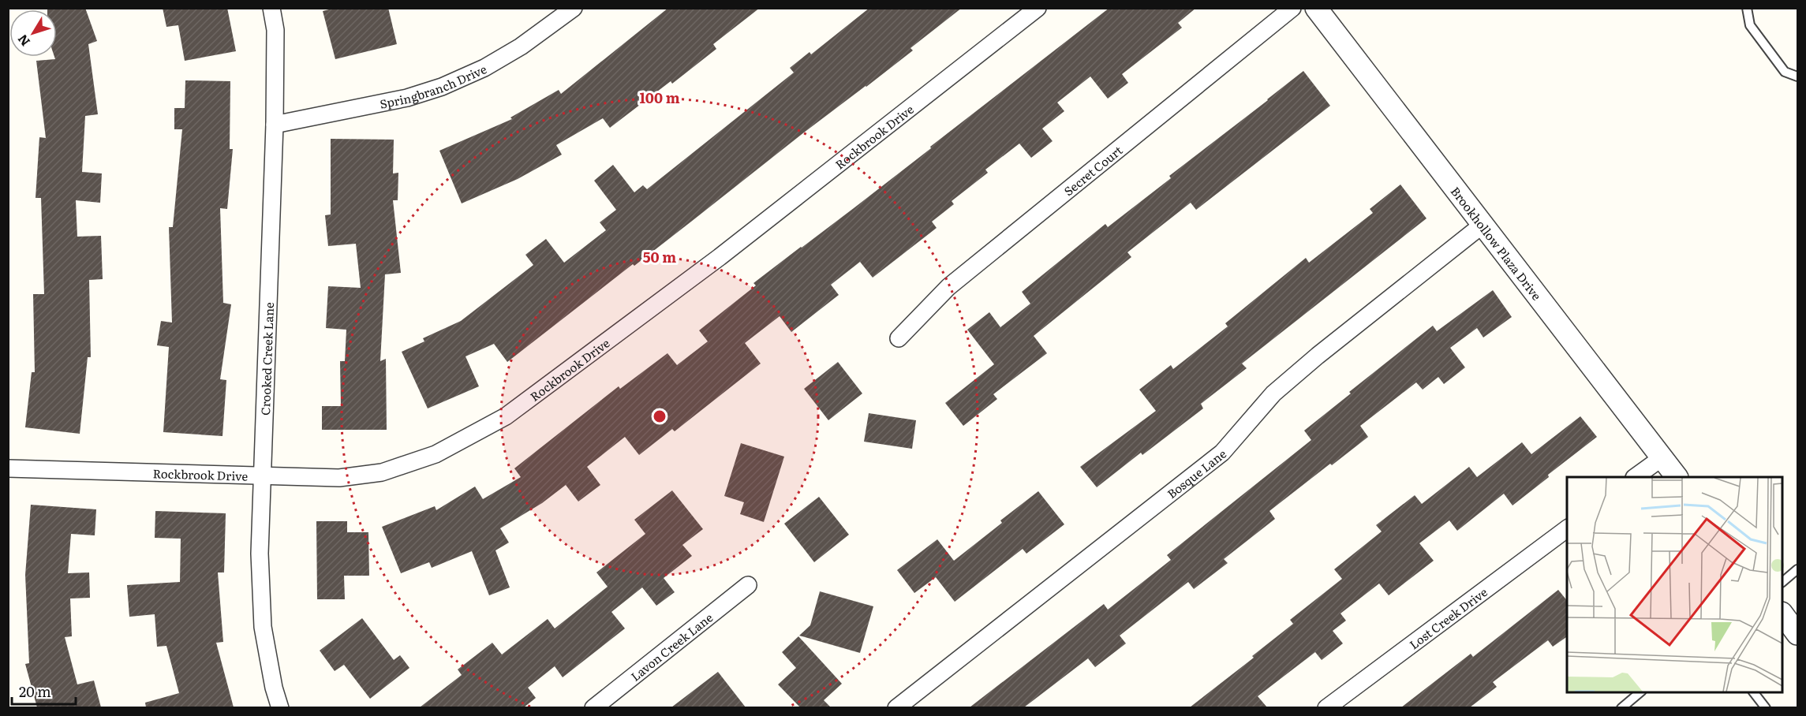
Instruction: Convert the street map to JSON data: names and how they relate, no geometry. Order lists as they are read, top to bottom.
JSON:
{
  "streets": {
    "street": [
      "Springbranch Drive",
      "Rockbrook Drive",
      "Secret Court",
      "Brookhollow Plaza Drive",
      "Crooked Creek Lane",
      "Bosque Lane",
      "Lost Creek Drive",
      "Lavon Creek Lane"
    ]
  },
  "crossings": [
    ["Springbranch Drive", "Crooked Creek Lane"],
    ["Rockbrook Drive", "Crooked Creek Lane"],
    ["Brookhollow Plaza Drive", "Bosque Lane"]
  ],
  "scale_bar": "20 m",
  "north": "bottom left",
  "rings": ["100 m", "50 m"]
}
